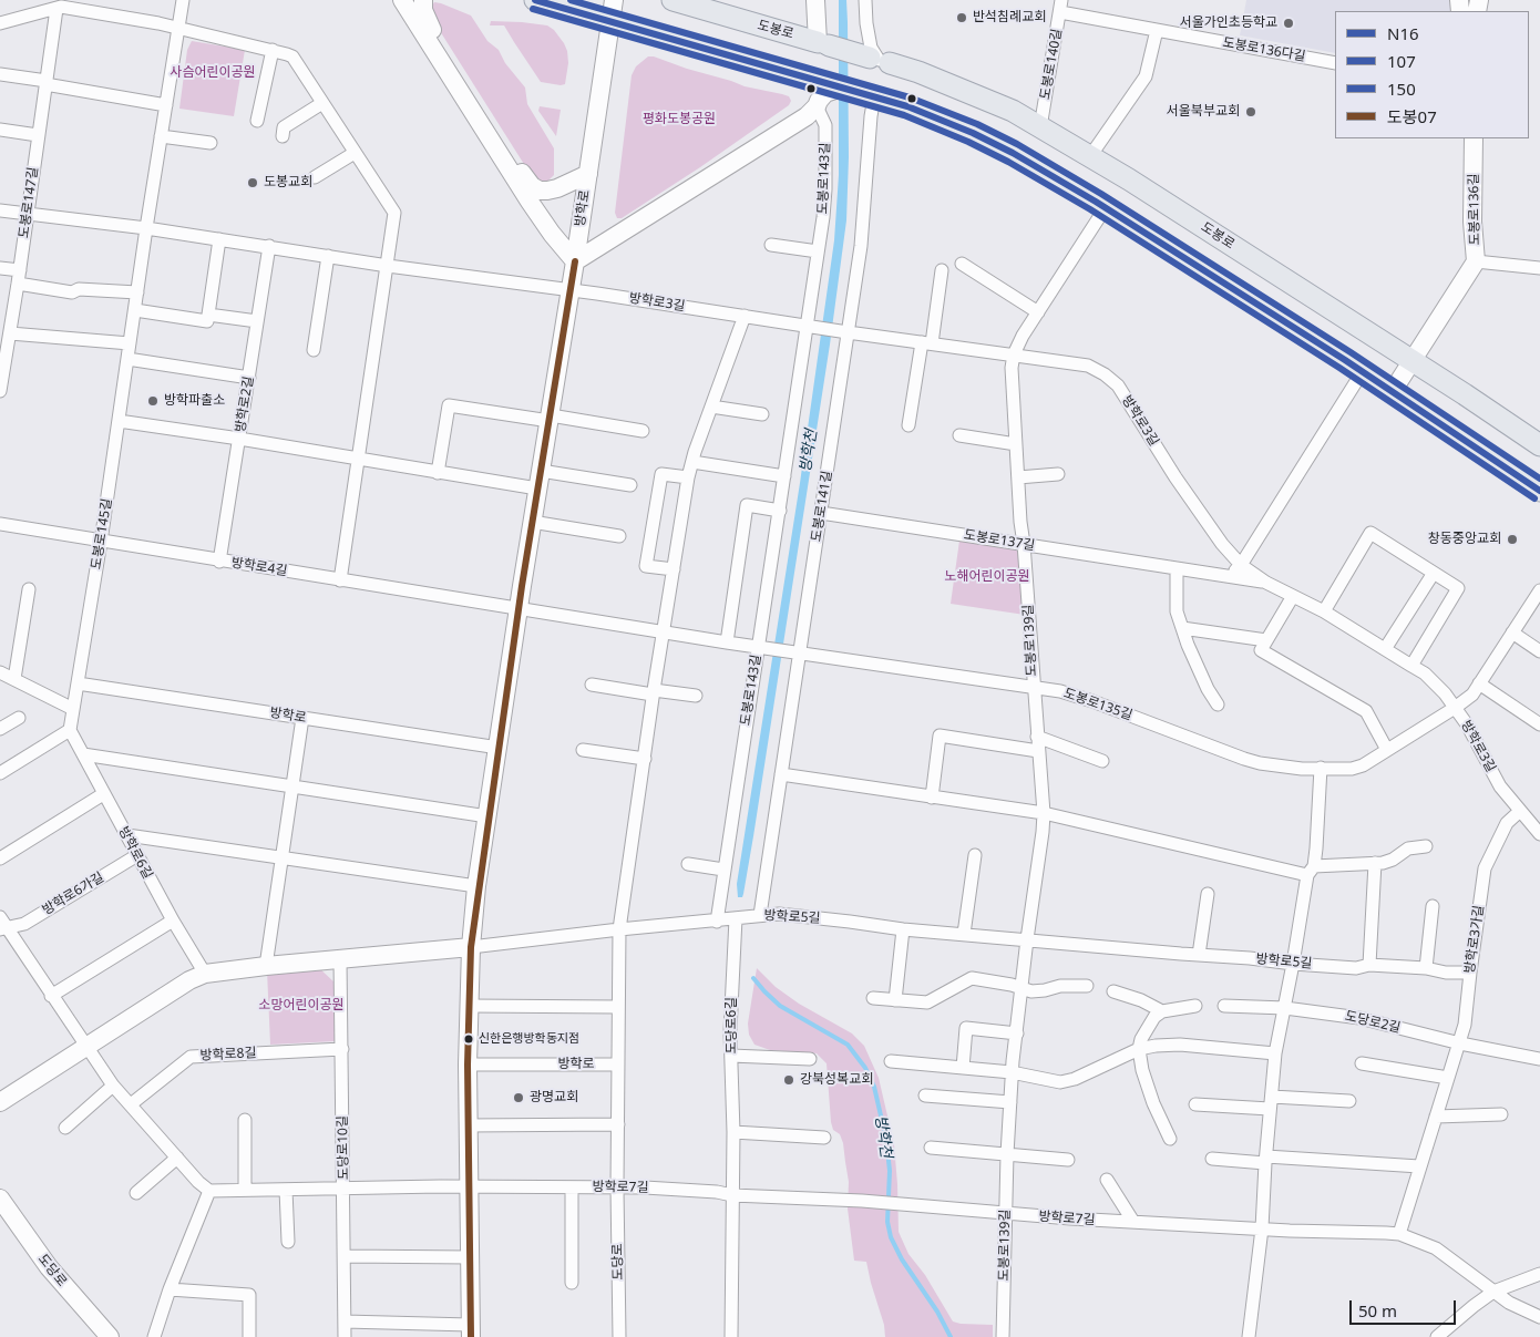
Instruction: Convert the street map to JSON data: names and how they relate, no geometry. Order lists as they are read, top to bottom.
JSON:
{
  "streets": {
    "main road": [
      "도봉로",
      "방학로",
      "도봉로136길",
      "도당로"
    ],
    "street": [
      "도봉로136다길",
      "도봉로140길",
      "도봉로143길",
      "도봉로147길",
      "방학로3길",
      "방학로2길",
      "도봉로141길",
      "도봉로145길",
      "도봉로137길",
      "방학로4길",
      "도봉로139길",
      "도봉로135길",
      "방학로6길",
      "방학로6가길",
      "방학로5길",
      "방학로3가길",
      "도당로2길",
      "도당로6길",
      "방학로8길",
      "도당로10길",
      "방학로7길"
    ]
  },
  "crossings": [
    ["도봉로", "도봉로140길"],
    ["도봉로", "도봉로136길"],
    ["도봉로136다길", "도봉로140길"],
    ["도봉로143길", "방학로3길"],
    ["도봉로143길", "도봉로135길"],
    ["도봉로143길", "방학로5길"],
    ["방학로", "방학로3길"],
    ["방학로", "도봉로145길"],
    ["방학로", "방학로4길"],
    ["방학로", "방학로5길"],
    ["방학로", "도당로10길"],
    ["방학로", "방학로7길"],
    ["방학로3길", "도봉로141길"],
    ["방학로3길", "도봉로137길"],
    ["방학로3길", "도봉로139길"],
    ["방학로3길", "도봉로135길"],
    ["방학로3길", "방학로3가길"],
    ["방학로2길", "방학로4길"],
    ["도봉로141길", "도봉로137길"],
    ["도봉로141길", "도봉로135길"],
    ["도봉로141길", "방학로5길"],
    ["도봉로145길", "방학로4길"],
    ["도봉로145길", "방학로6길"],
    ["도봉로137길", "도봉로139길"],
    ["도봉로139길", "도봉로135길"],
    ["도봉로139길", "방학로5길"],
    ["도봉로139길", "방학로7길"],
    ["방학로6길", "방학로6가길"],
    ["방학로5길", "방학로3가길"],
    ["방학로5길", "도당로6길"],
    ["방학로3가길", "도당로2길"],
    ["방학로3가길", "방학로7길"],
    ["도당로6길", "방학로7길"],
    ["방학로8길", "도당로10길"],
    ["방학로7길", "도당로"]
  ],
  "water": ["방학천"],
  "parks": [
    "사슴어린이공원",
    "평화도봉공원",
    "노해어린이공원",
    "소망어린이공원"
  ],
  "places": [
    "반석침례교회",
    "서울가인초등학교",
    "서울북부교회",
    "도봉교회",
    "방학파출소",
    "창동중앙교회",
    "신한은행방학동지점",
    "강북성복교회",
    "광명교회"
  ],
  "lines": [
    "transit line N16",
    "transit line 150",
    "transit line 107",
    "transit line 도봉07"
  ],
  "legend": [
    "N16",
    "107",
    "150",
    "도봉07"
  ],
  "scale_bar": "50 m"
}
